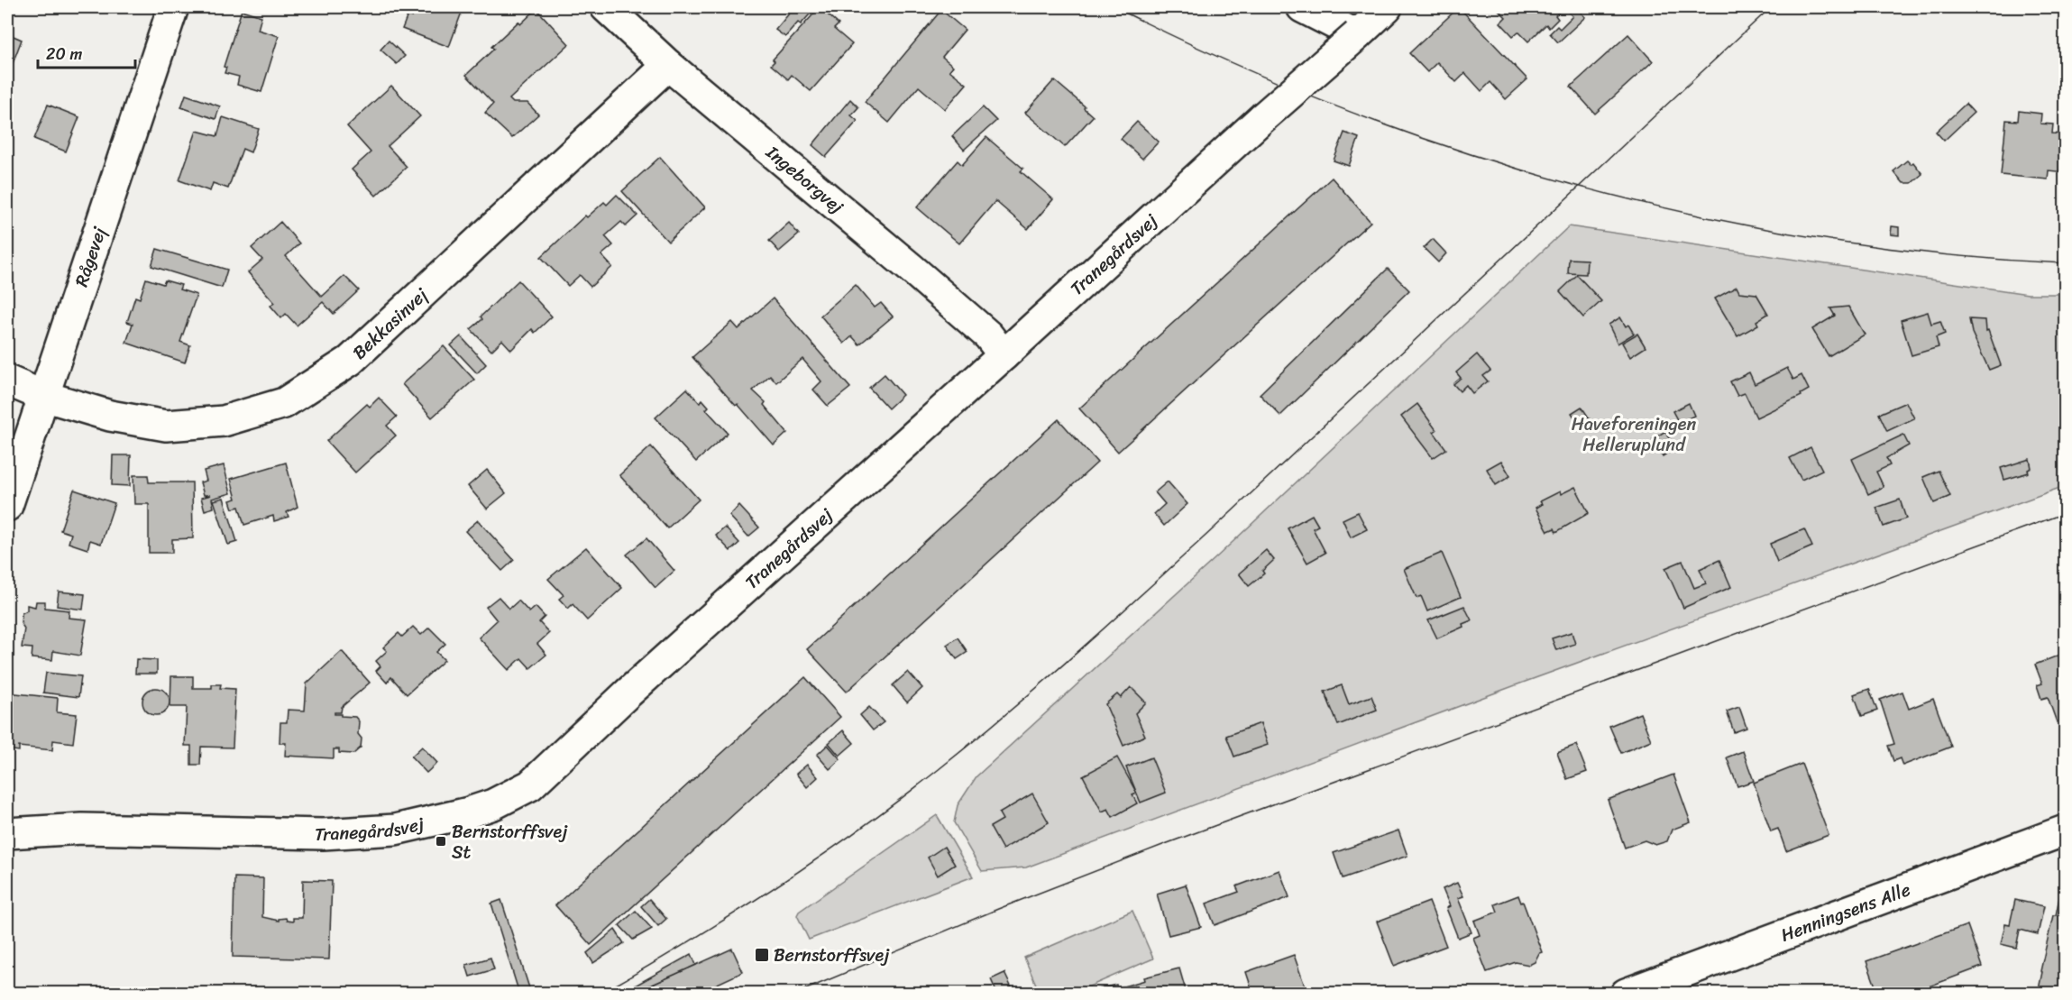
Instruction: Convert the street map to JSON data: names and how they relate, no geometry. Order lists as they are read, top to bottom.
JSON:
{
  "streets": {
    "street": [
      "Ingeborgvej",
      "Tranegårdsvej",
      "Rågevej",
      "Bekkasinvej",
      "Henningsens Alle"
    ]
  },
  "crossings": [
    ["Ingeborgvej", "Tranegårdsvej"],
    ["Ingeborgvej", "Bekkasinvej"],
    ["Rågevej", "Bekkasinvej"]
  ],
  "parks": ["Haveforeningen Helleruplund"],
  "places": {
    "transit": ["Bernstorffsvej St", "Bernstorffsvej"]
  },
  "scale_bar": "20 m"
}
